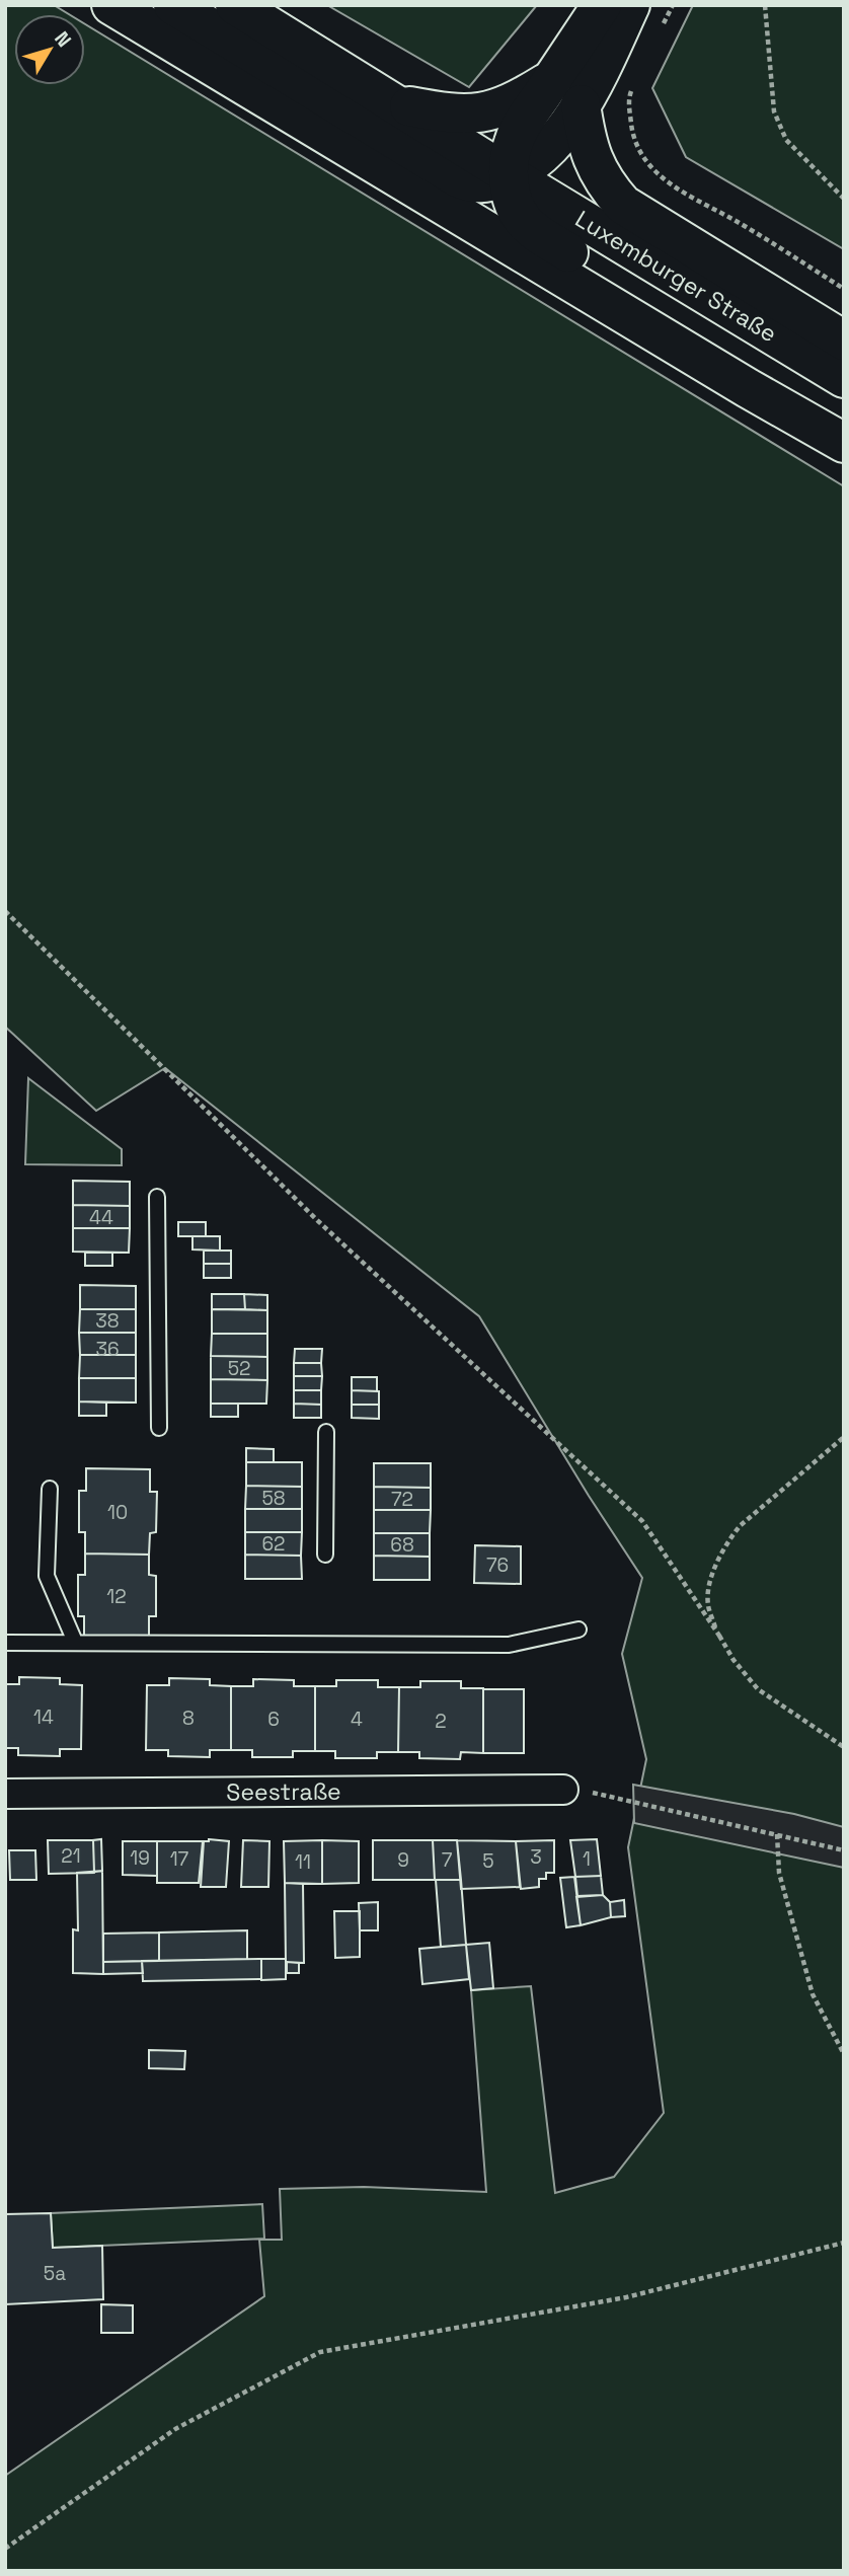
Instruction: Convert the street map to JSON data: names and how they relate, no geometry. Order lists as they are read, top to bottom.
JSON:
{
  "streets": {
    "main road": ["Luxemburger Straße"],
    "street": ["Seestraße"]
  },
  "house_numbers": [
    "44",
    "38",
    "36",
    "52",
    "58",
    "72",
    "10",
    "62",
    "68",
    "76",
    "12",
    "14",
    "8",
    "6",
    "4",
    "2",
    "21",
    "3",
    "19",
    "17",
    "1",
    "9",
    "7",
    "5",
    "11",
    "5a"
  ],
  "north": "top right"
}
